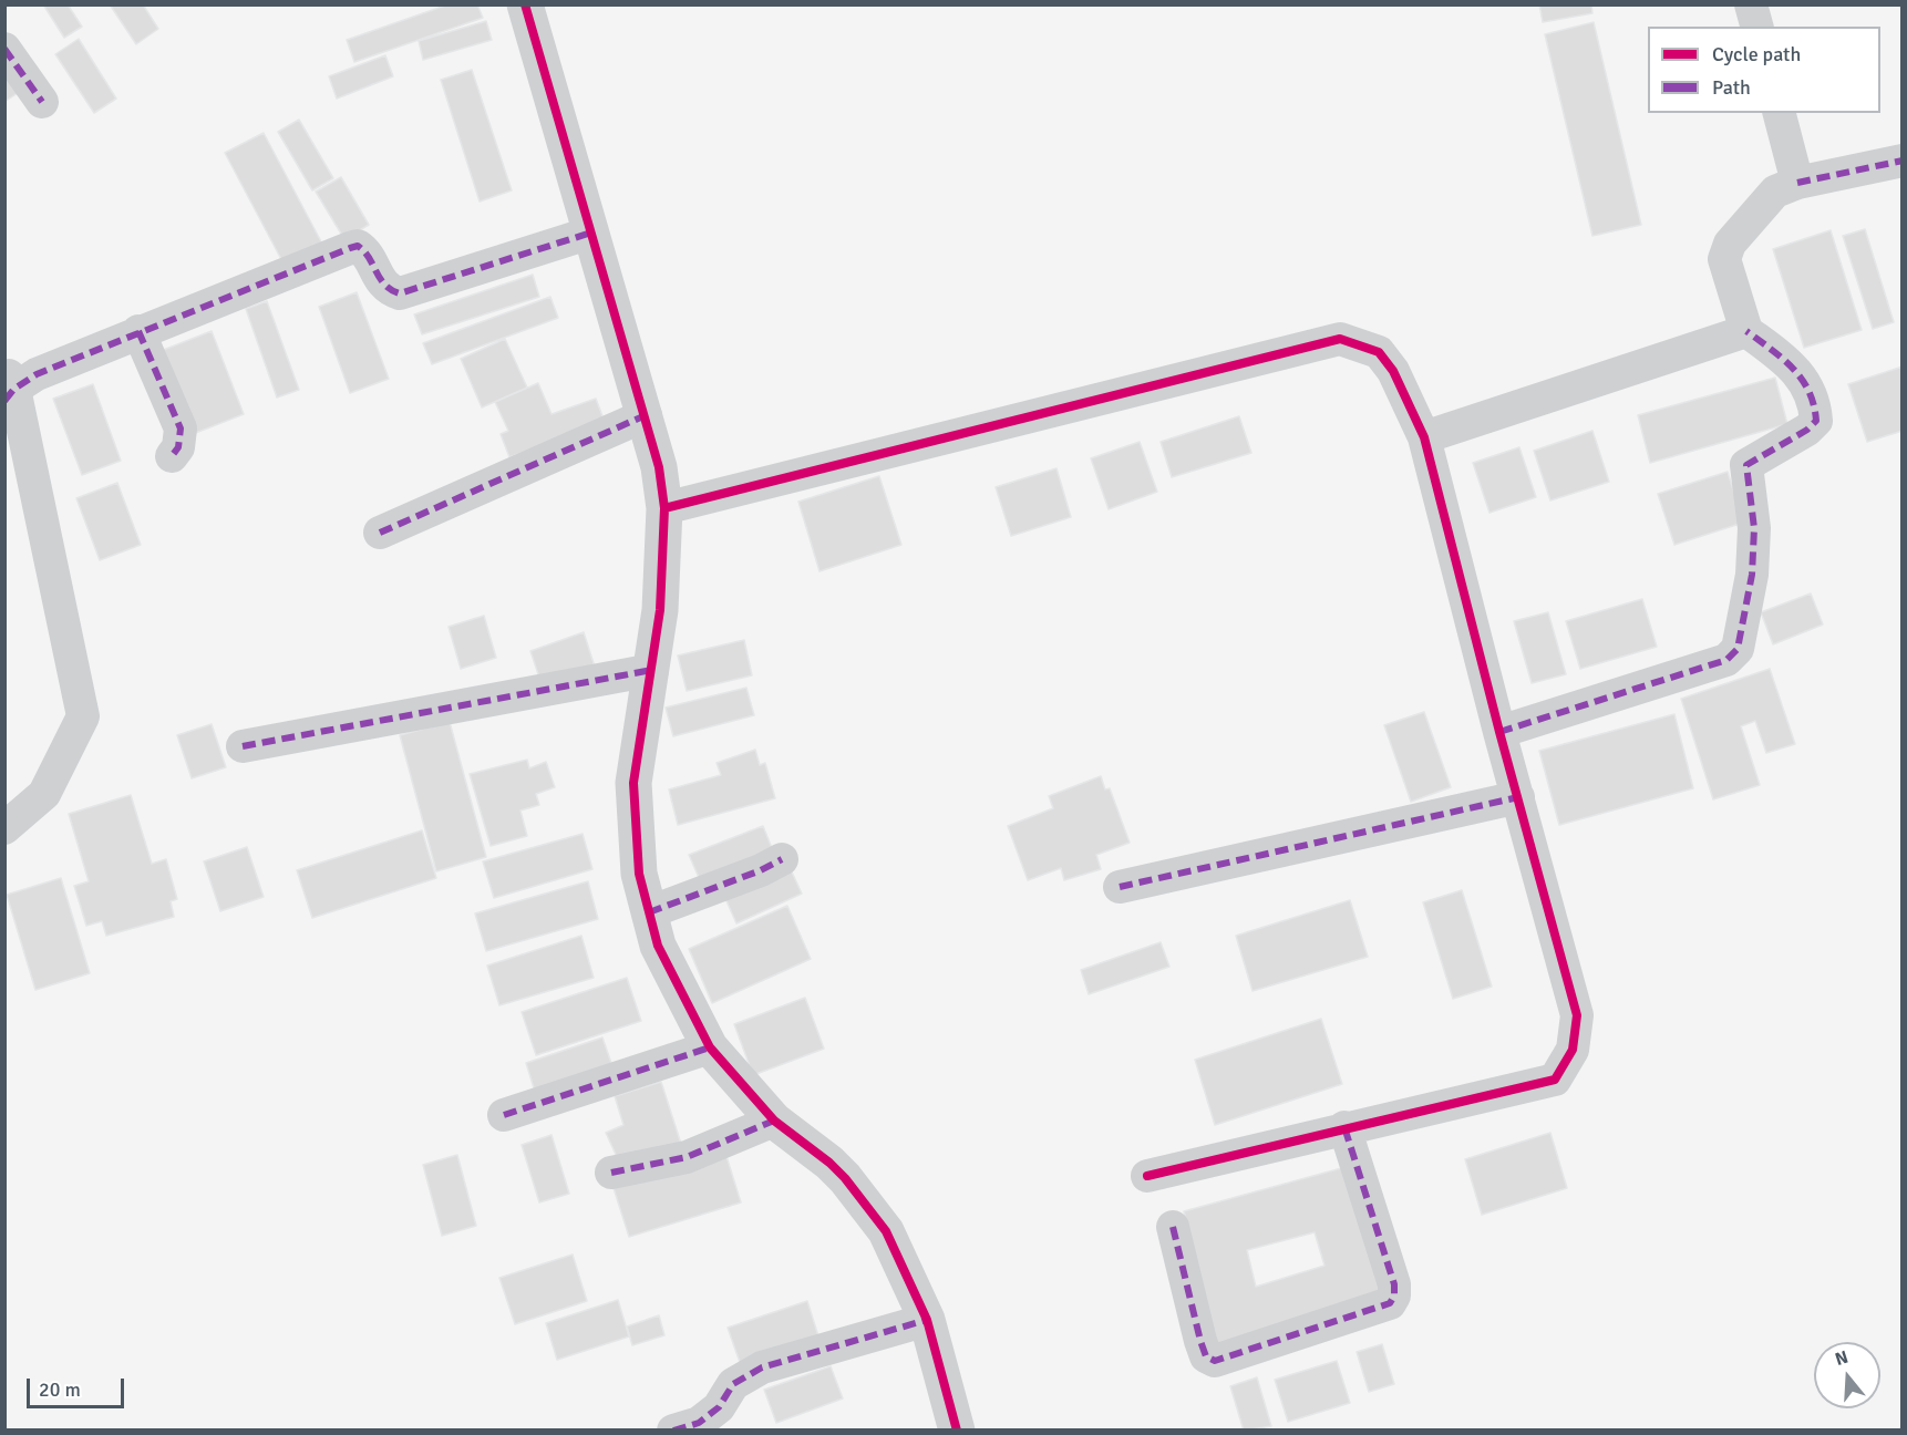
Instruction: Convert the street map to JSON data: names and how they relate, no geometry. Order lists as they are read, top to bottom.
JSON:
{
  "legend": ["Cycle path", "Path"],
  "scale_bar": "20 m",
  "north": "top"
}
